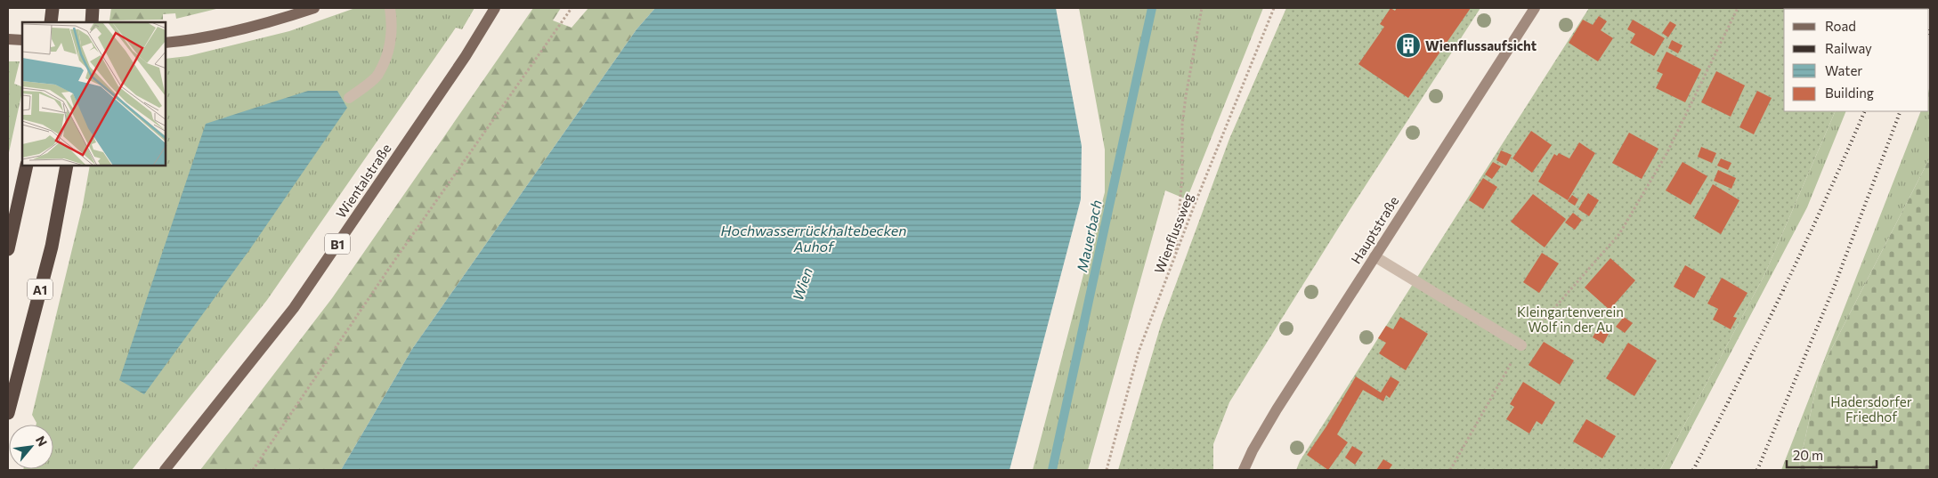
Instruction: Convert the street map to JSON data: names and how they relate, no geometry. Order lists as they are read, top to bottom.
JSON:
{
  "streets": {
    "highway": ["A1"],
    "main road": ["Wientalstraße", "Hauptstraße", "B1"],
    "path": ["Wienflussweg"]
  },
  "water": ["Hochwasserrückhaltebecken Auhof", "Mauerbach", "Wien"],
  "parks": ["Kleingartenverein Wolf in der Au", "Hadersdorfer Friedhof"],
  "places": {
    "building": ["Wienflussaufsicht"]
  },
  "legend": [
    "Road",
    "Railway",
    "Water",
    "Building"
  ],
  "scale_bar": "20 m",
  "north": "top right"
}
